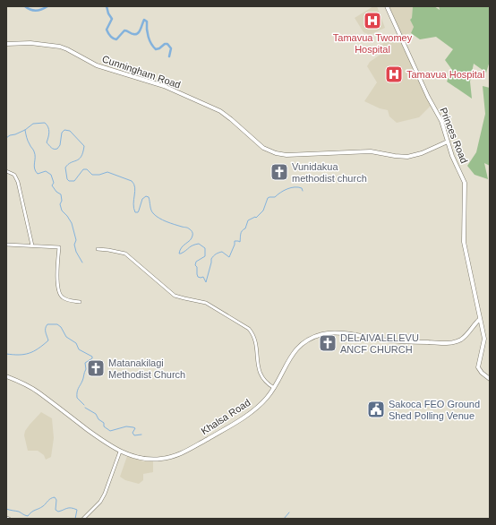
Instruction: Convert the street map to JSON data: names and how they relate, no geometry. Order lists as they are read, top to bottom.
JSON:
{
  "streets": {
    "main road": ["Cunningham Road", "Princes Road", "Khalsa Road"]
  },
  "crossings": [
    ["Cunningham Road", "Princes Road"],
    ["Princes Road", "Khalsa Road"]
  ],
  "places": {
    "hospital": ["Tamavua Twomey Hospital", "Tamavua Hospital"],
    "church": ["Vunidakua methodist church", "DELAIVALELEVU ANCF CHURCH", "Matanakilagi Methodist Church"],
    "public building": ["Sakoca FEO Ground Shed Polling Venue"]
  }
}
